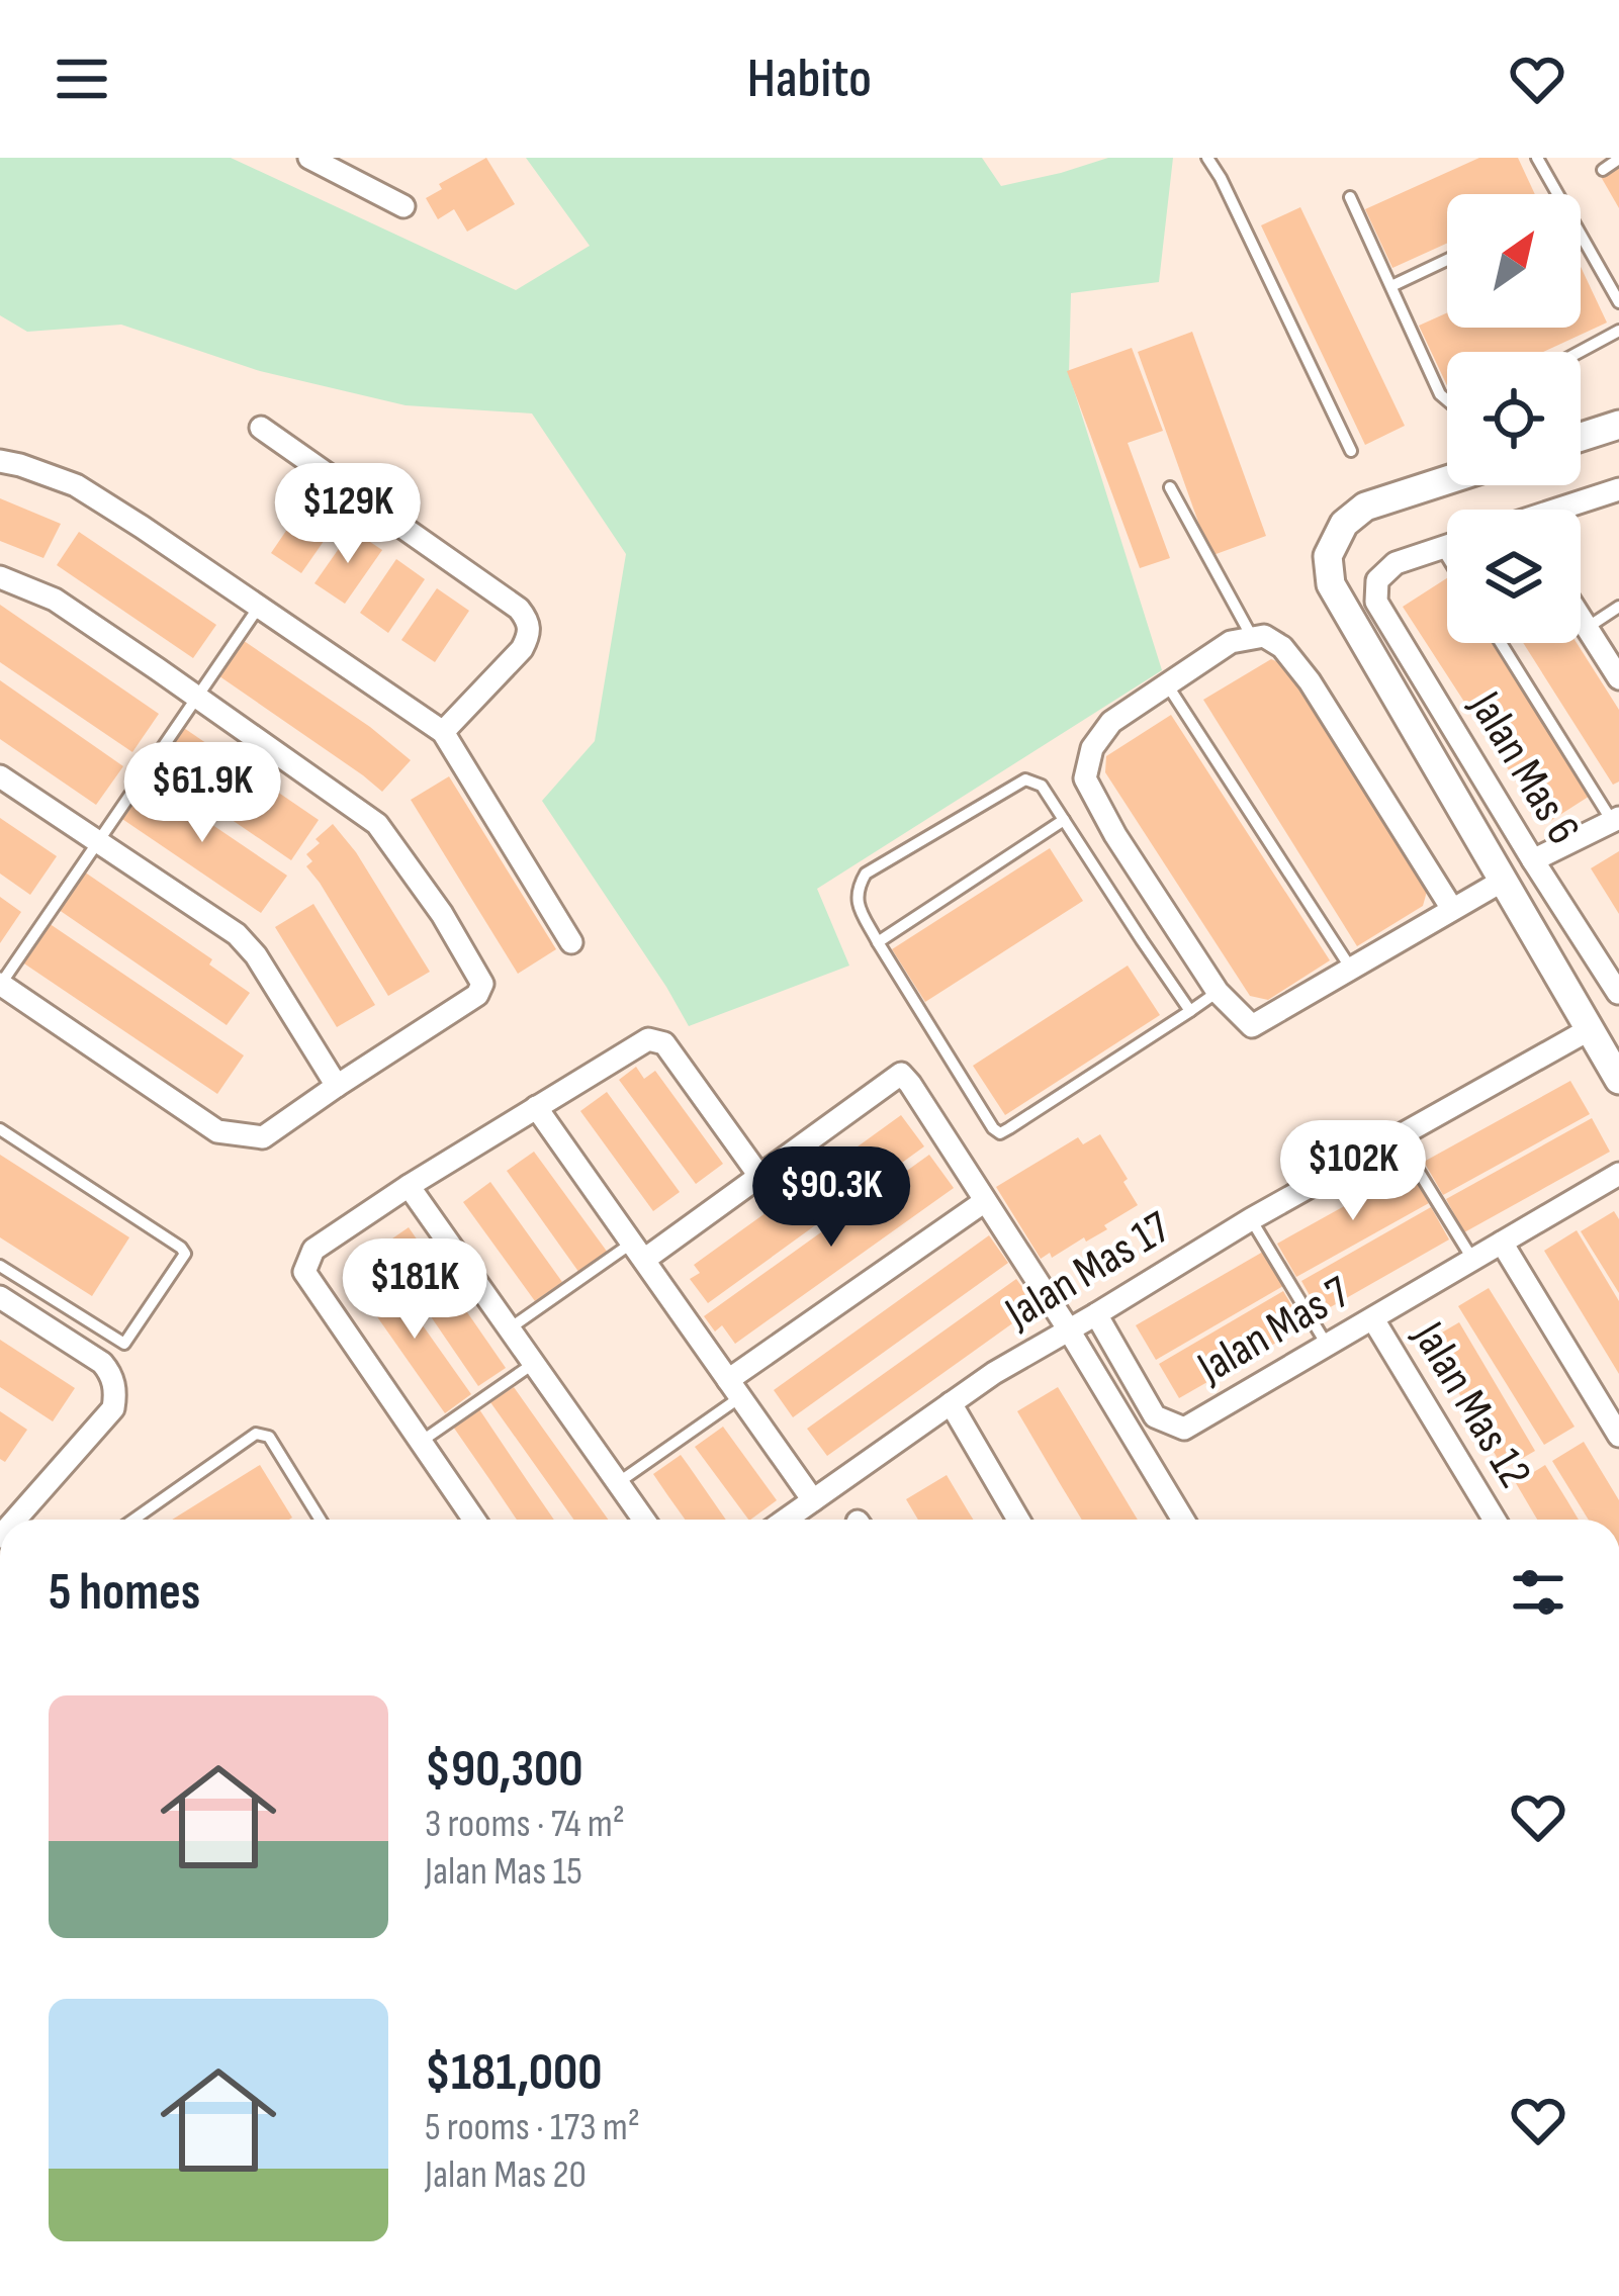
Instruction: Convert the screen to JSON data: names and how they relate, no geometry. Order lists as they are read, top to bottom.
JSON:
{
  "streets": {
    "street": [
      "Jalan Mas 6",
      "Jalan Mas 17",
      "Jalan Mas 7",
      "Jalan Mas 12"
    ]
  },
  "crossings": [
    ["Jalan Mas 6", "Jalan Mas 17"],
    ["Jalan Mas 17", "Jalan Mas 7"],
    ["Jalan Mas 7", "Jalan Mas 12"]
  ],
  "north": "top right",
  "page": {
    "header": "Habito",
    "price": [
      "$129K",
      "$61.9K",
      "$102K",
      "$90.3K",
      "$181K"
    ],
    "heading": "5 homes",
    "list": [
      {
        "name": "$90,300",
        "note": "3 rooms · 74 m² · Jalan Mas 15"
      },
      {
        "name": "$181,000",
        "note": "5 rooms · 173 m² · Jalan Mas 20"
      }
    ]
  }
}
